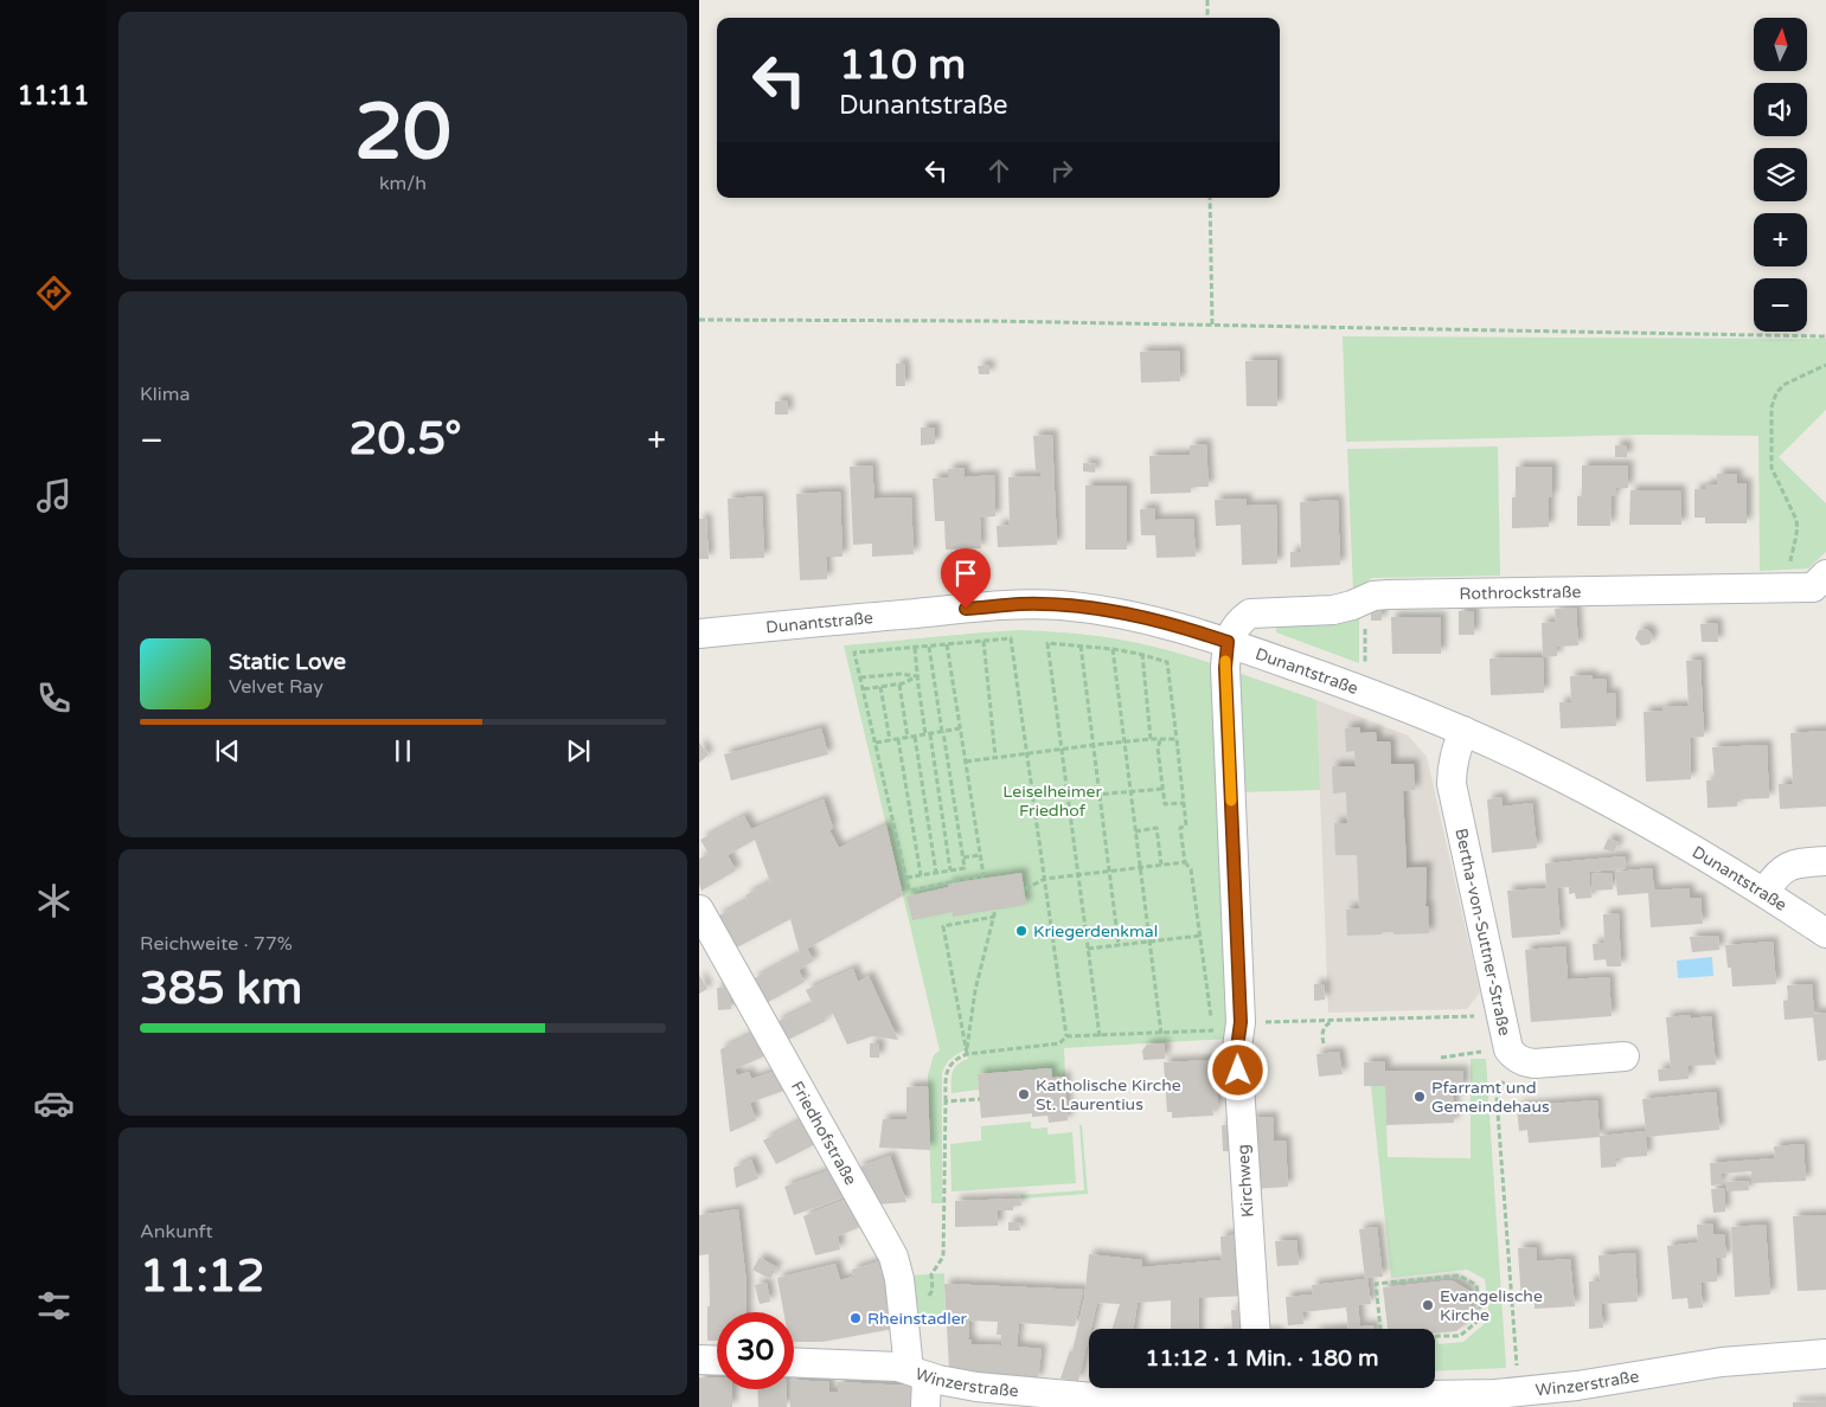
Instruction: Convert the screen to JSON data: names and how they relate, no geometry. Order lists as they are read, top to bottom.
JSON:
{
  "streets": {
    "street": [
      "Rothrockstraße",
      "Dunantstraße",
      "Bertha-von-Suttner-Straße",
      "Friedhofstraße",
      "Kirchweg",
      "Winzerstraße"
    ]
  },
  "crossings": [
    ["Rothrockstraße", "Dunantstraße"],
    ["Rothrockstraße", "Kirchweg"],
    ["Dunantstraße", "Bertha-von-Suttner-Straße"],
    ["Dunantstraße", "Kirchweg"],
    ["Friedhofstraße", "Winzerstraße"]
  ],
  "parks": ["Leiselheimer Friedhof"],
  "places": [
    "Kriegerdenkmal",
    "Katholische Kirche St. Laurentius",
    "Pfarramt und Gemeindehaus",
    "Evangelische Kirche",
    "Rheinstadler"
  ],
  "north": "top",
  "page": {
    "tabs": "11:11",
    "tile": [
      ["20", "km/h"],
      "Klima",
      ["Reichweite · 77%", "385 km"],
      ["Ankunft", "11:12"]
    ],
    "map_buttons": ["+", "−"],
    "turn": ["110 m", "Dunantstraße"],
    "heat": ["−", "20.5°", "+"],
    "song": ["Static Love", "Velvet Ray"],
    "limit": "30",
    "trip": "11:12 · 1 Min. · 180 m"
  }
}
